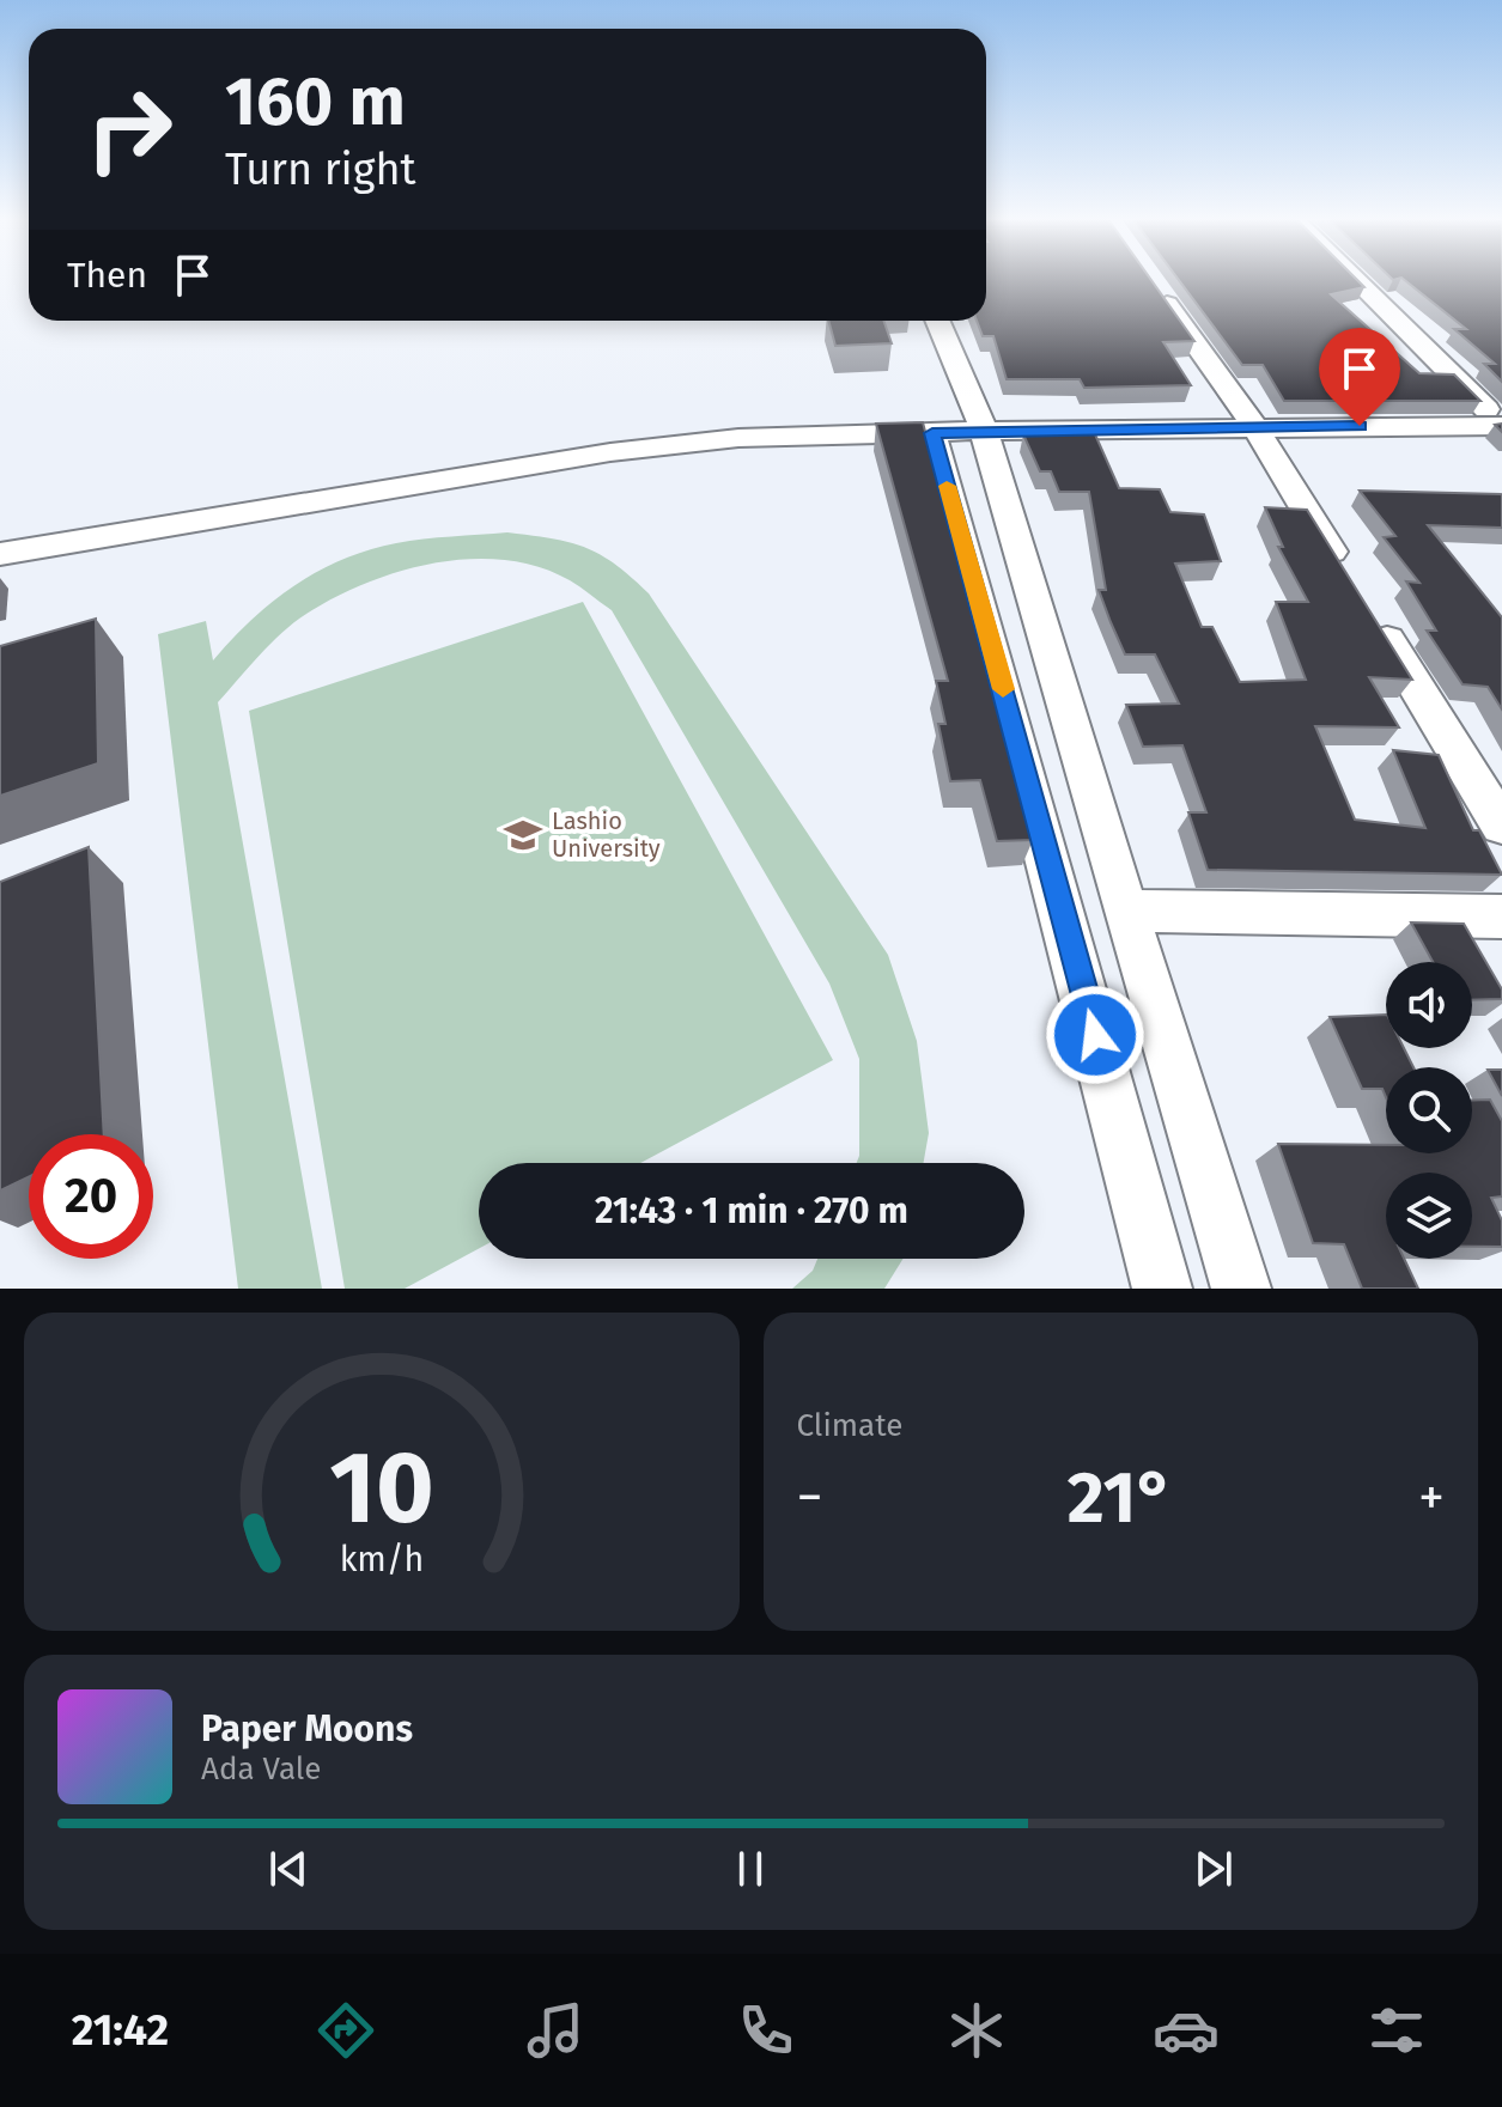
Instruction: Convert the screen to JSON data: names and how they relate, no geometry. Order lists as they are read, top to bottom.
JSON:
{
  "places": {
    "school or university": ["Lashio University"]
  },
  "page": {
    "turn": ["160 m", "Turn right"],
    "then": "Then",
    "limit": "20",
    "trip": "21:43 · 1 min · 270 m",
    "tile": "Climate",
    "heat": ["−", "21°", "+"],
    "song": ["Paper Moons", "Ada Vale"],
    "tabs": "21:42",
    "gauge": ["10", "km/h"]
  }
}
